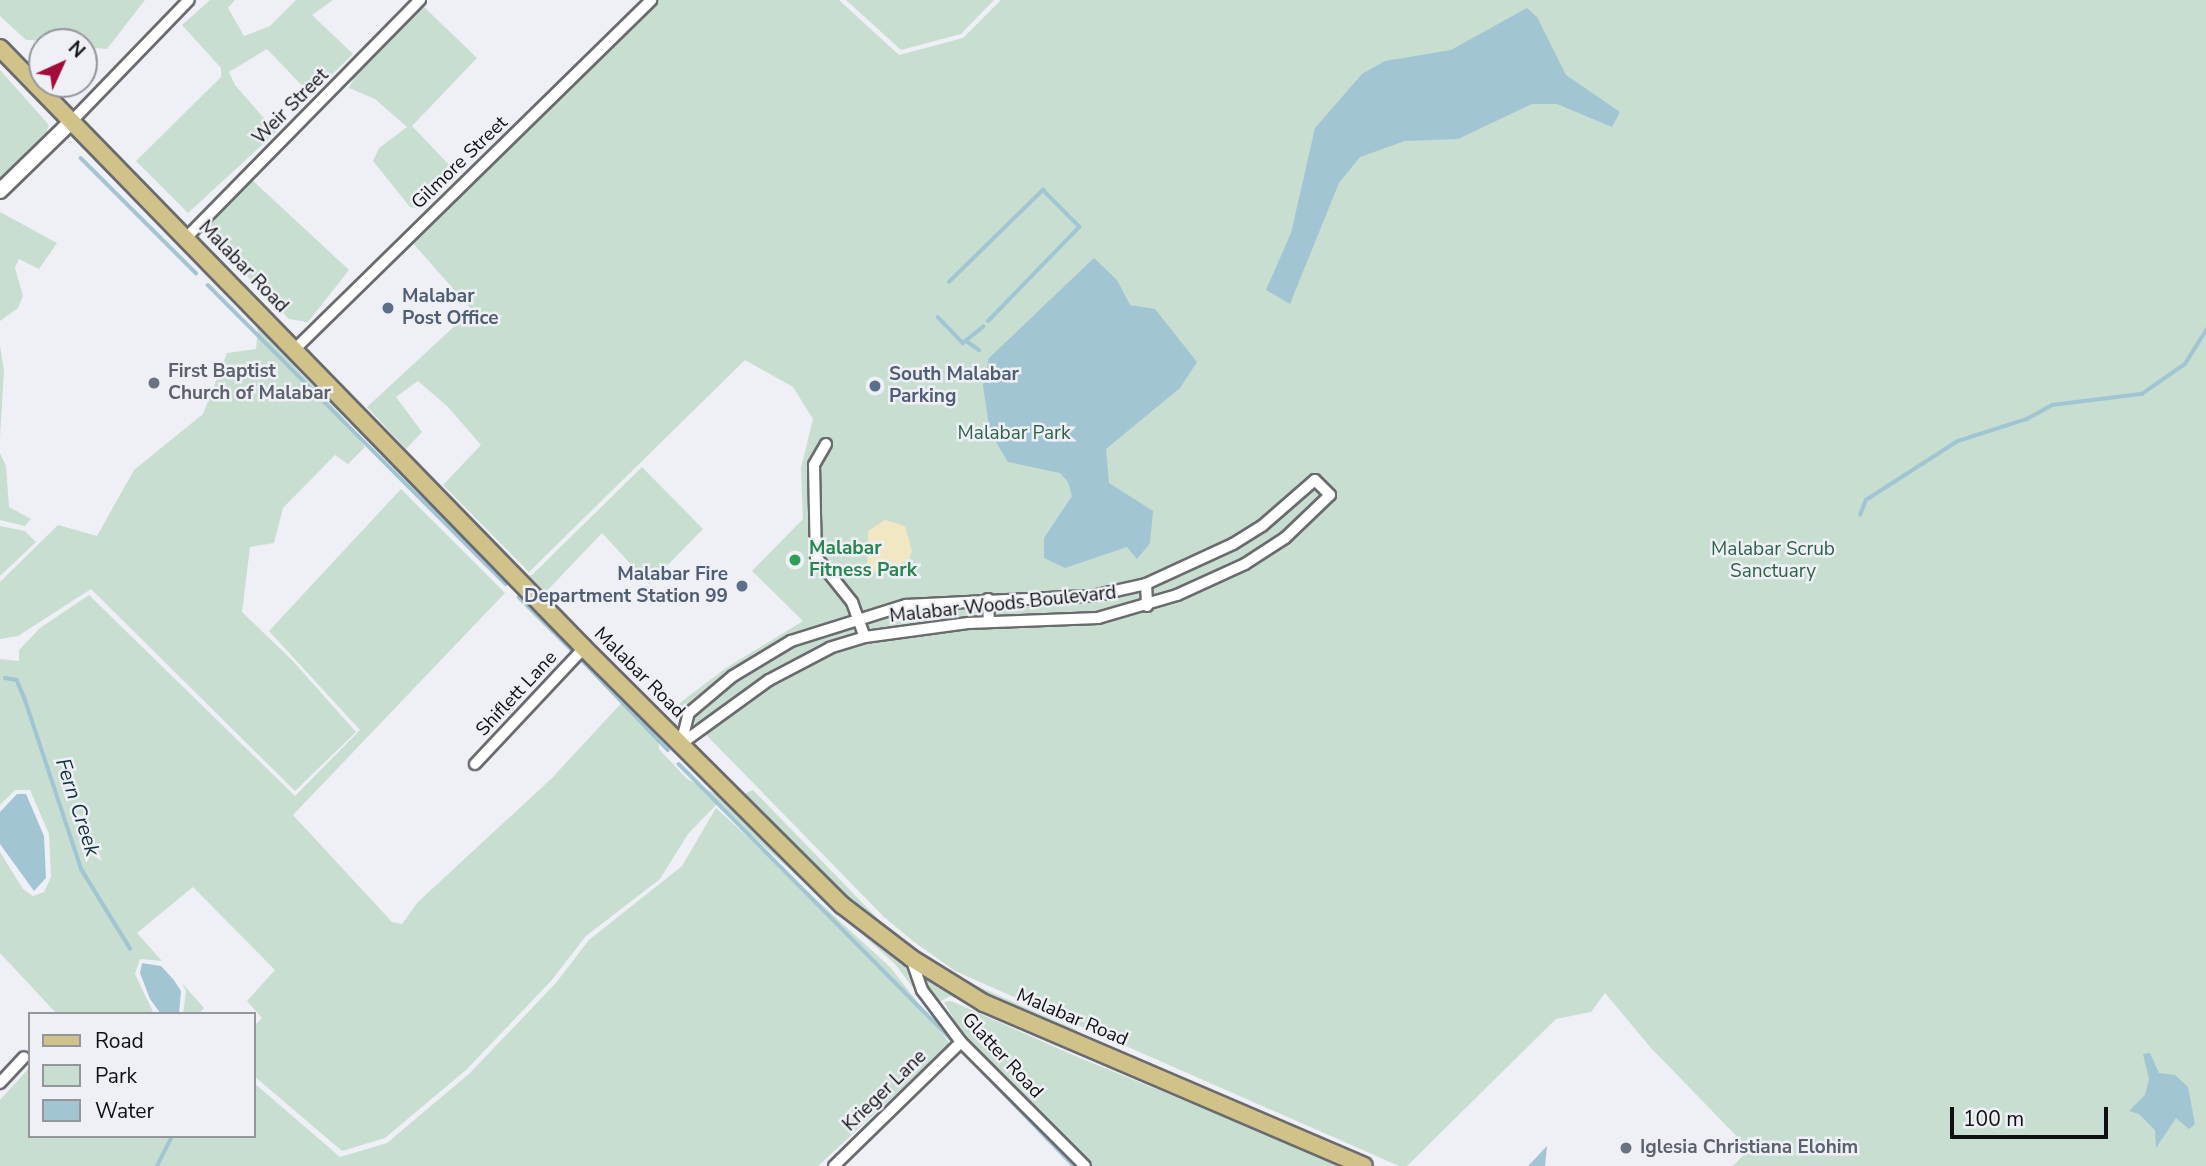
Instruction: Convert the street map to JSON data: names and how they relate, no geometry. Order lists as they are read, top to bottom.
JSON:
{
  "streets": {
    "main road": ["Malabar Road"],
    "street": [
      "Weir Street",
      "Gilmore Street",
      "Malabar Woods Boulevard",
      "Shiflett Lane",
      "Glatter Road",
      "Krieger Lane"
    ]
  },
  "crossings": [
    ["Weir Street", "Malabar Road"],
    ["Gilmore Street", "Malabar Road"],
    ["Malabar Road", "Malabar Woods Boulevard"],
    ["Malabar Road", "Shiflett Lane"],
    ["Malabar Road", "Glatter Road"],
    ["Glatter Road", "Krieger Lane"]
  ],
  "water": ["Fern Creek"],
  "parks": ["Malabar Park", "Malabar Scrub Sanctuary"],
  "places": [
    "Malabar Post Office",
    "First Baptist Church of Malabar",
    "South Malabar Parking",
    "Malabar Fitness Park",
    "Malabar Fire Department Station 99",
    "Iglesia Christiana Elohim"
  ],
  "legend": ["Road", "Park", "Water"],
  "scale_bar": "100 m",
  "north": "top right"
}
